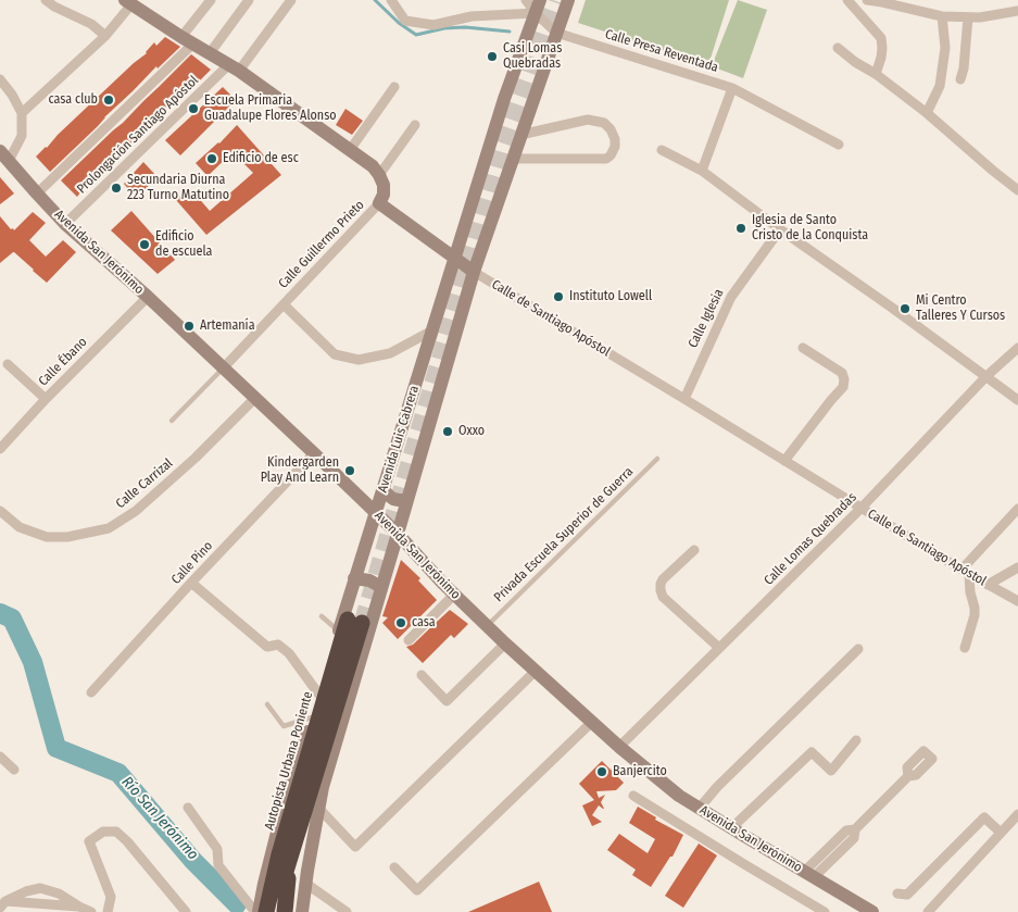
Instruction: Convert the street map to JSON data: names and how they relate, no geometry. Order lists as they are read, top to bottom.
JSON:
{
  "streets": {
    "highway": ["Autopista Urbana Poniente"],
    "main road": ["Avenida San Jerónimo", "Calle de Santiago Apóstol", "Avenida Luis Cabrera"],
    "street": [
      "Calle Presa Reventada",
      "Prolongación Santiago Apóstol",
      "Calle Guillermo Prieto",
      "Calle Iglesia",
      "Calle Ébano",
      "Calle Carrizal",
      "Calle Lomas Quebradas",
      "Calle Pino"
    ],
    "lane": ["Privada Escuela Superior de Guerra"]
  },
  "crossings": [
    ["Calle Presa Reventada", "Avenida Luis Cabrera"],
    ["Prolongación Santiago Apóstol", "Avenida San Jerónimo"],
    ["Calle Guillermo Prieto", "Avenida San Jerónimo"],
    ["Calle Guillermo Prieto", "Calle de Santiago Apóstol"],
    ["Calle Guillermo Prieto", "Avenida Luis Cabrera"],
    ["Avenida San Jerónimo", "Calle Ébano"],
    ["Avenida San Jerónimo", "Avenida Luis Cabrera"],
    ["Avenida San Jerónimo", "Calle Carrizal"],
    ["Avenida San Jerónimo", "Privada Escuela Superior de Guerra"],
    ["Avenida San Jerónimo", "Calle Lomas Quebradas"],
    ["Avenida San Jerónimo", "Calle Pino"],
    ["Calle de Santiago Apóstol", "Calle Iglesia"],
    ["Calle de Santiago Apóstol", "Avenida Luis Cabrera"],
    ["Calle de Santiago Apóstol", "Calle Lomas Quebradas"],
    ["Avenida Luis Cabrera", "Autopista Urbana Poniente"]
  ],
  "water": ["Río San Jerónimo"],
  "places": [
    "Casi Lomas Quebradas",
    "casa club",
    "Escuela Primaria Guadalupe Flores Alonso",
    "Edificio de esc",
    "Secundaria Diurna 223 Turno Matutino",
    "Iglesia de Santo Cristo de la Conquista",
    "Edificio de escuela",
    "Instituto Lowell",
    "Mi Centro Talleres Y Cursos",
    "Artemanía",
    "Oxxo",
    "Kindergarden Play And Learn",
    "casa",
    "Banjercito"
  ]
}
